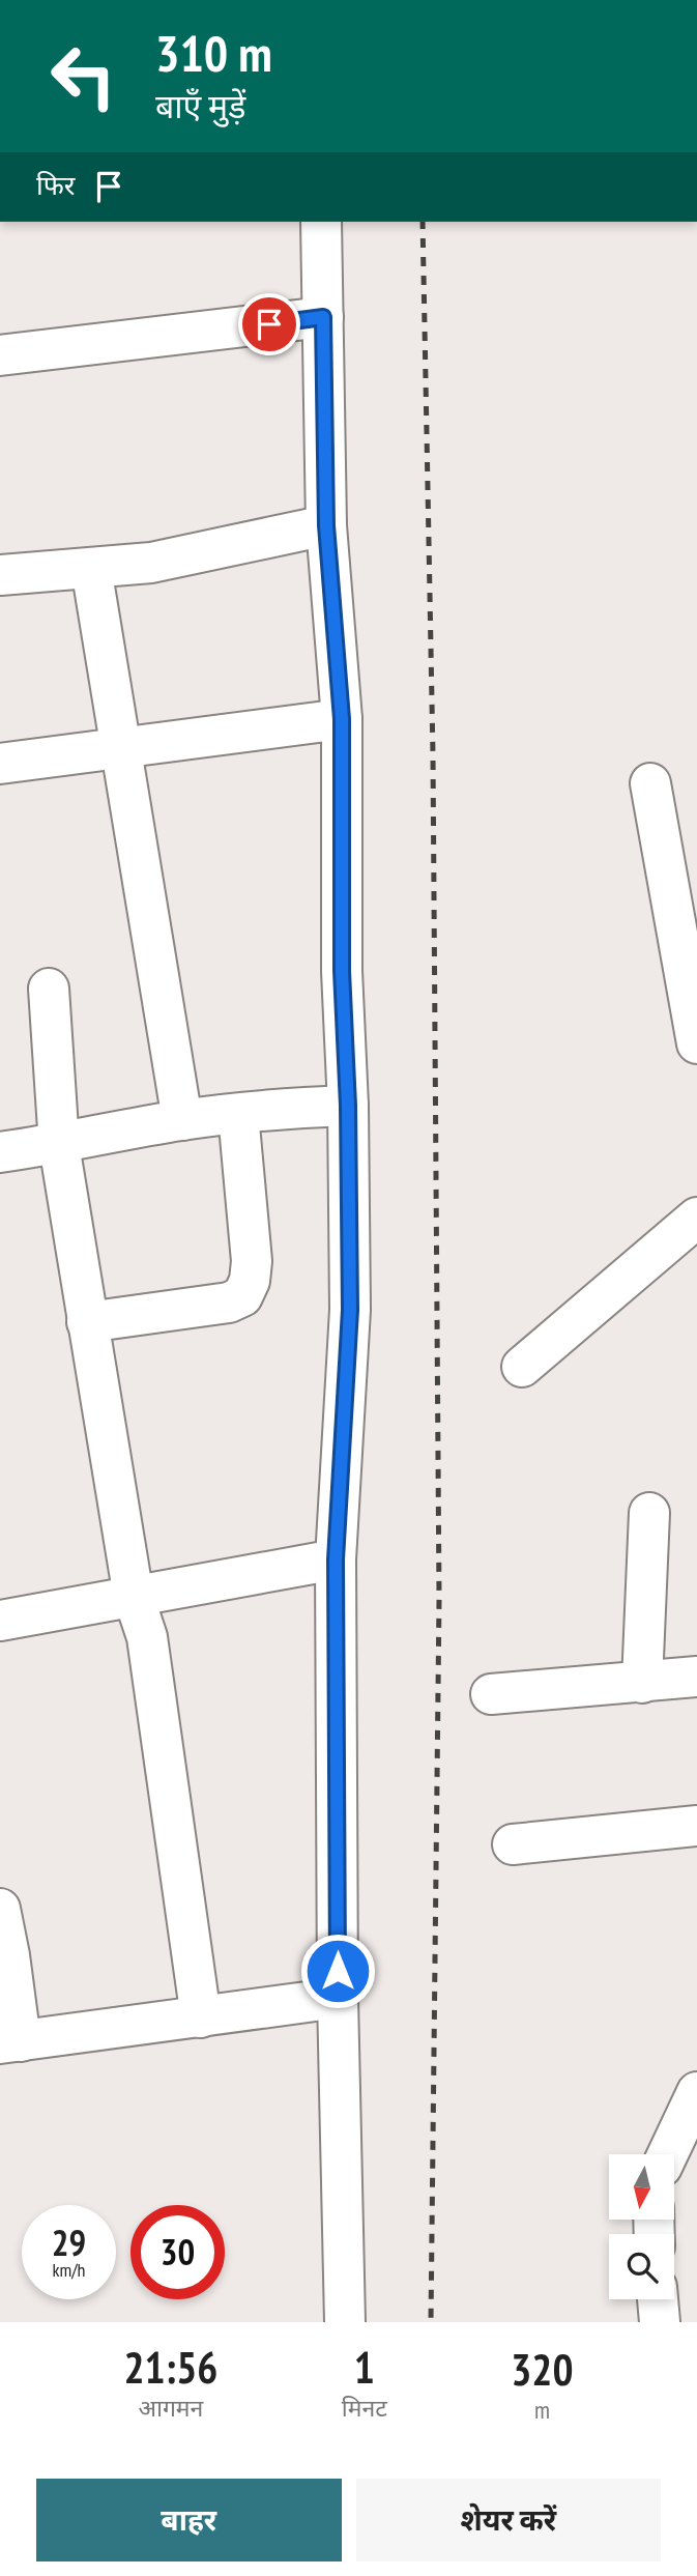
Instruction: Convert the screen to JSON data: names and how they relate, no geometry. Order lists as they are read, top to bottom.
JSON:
{
  "north": "bottom",
  "page": {
    "turn": ["310 m", "बाएँ मुड़ें"],
    "then": "फिर",
    "speed": "29 km/h",
    "limit": "30",
    "eta": [
      "21:56",
      "आगमन",
      "1",
      "मिनट",
      "320",
      "m"
    ],
    "buttons": ["बाहर", "शेयर करें"]
  }
}
